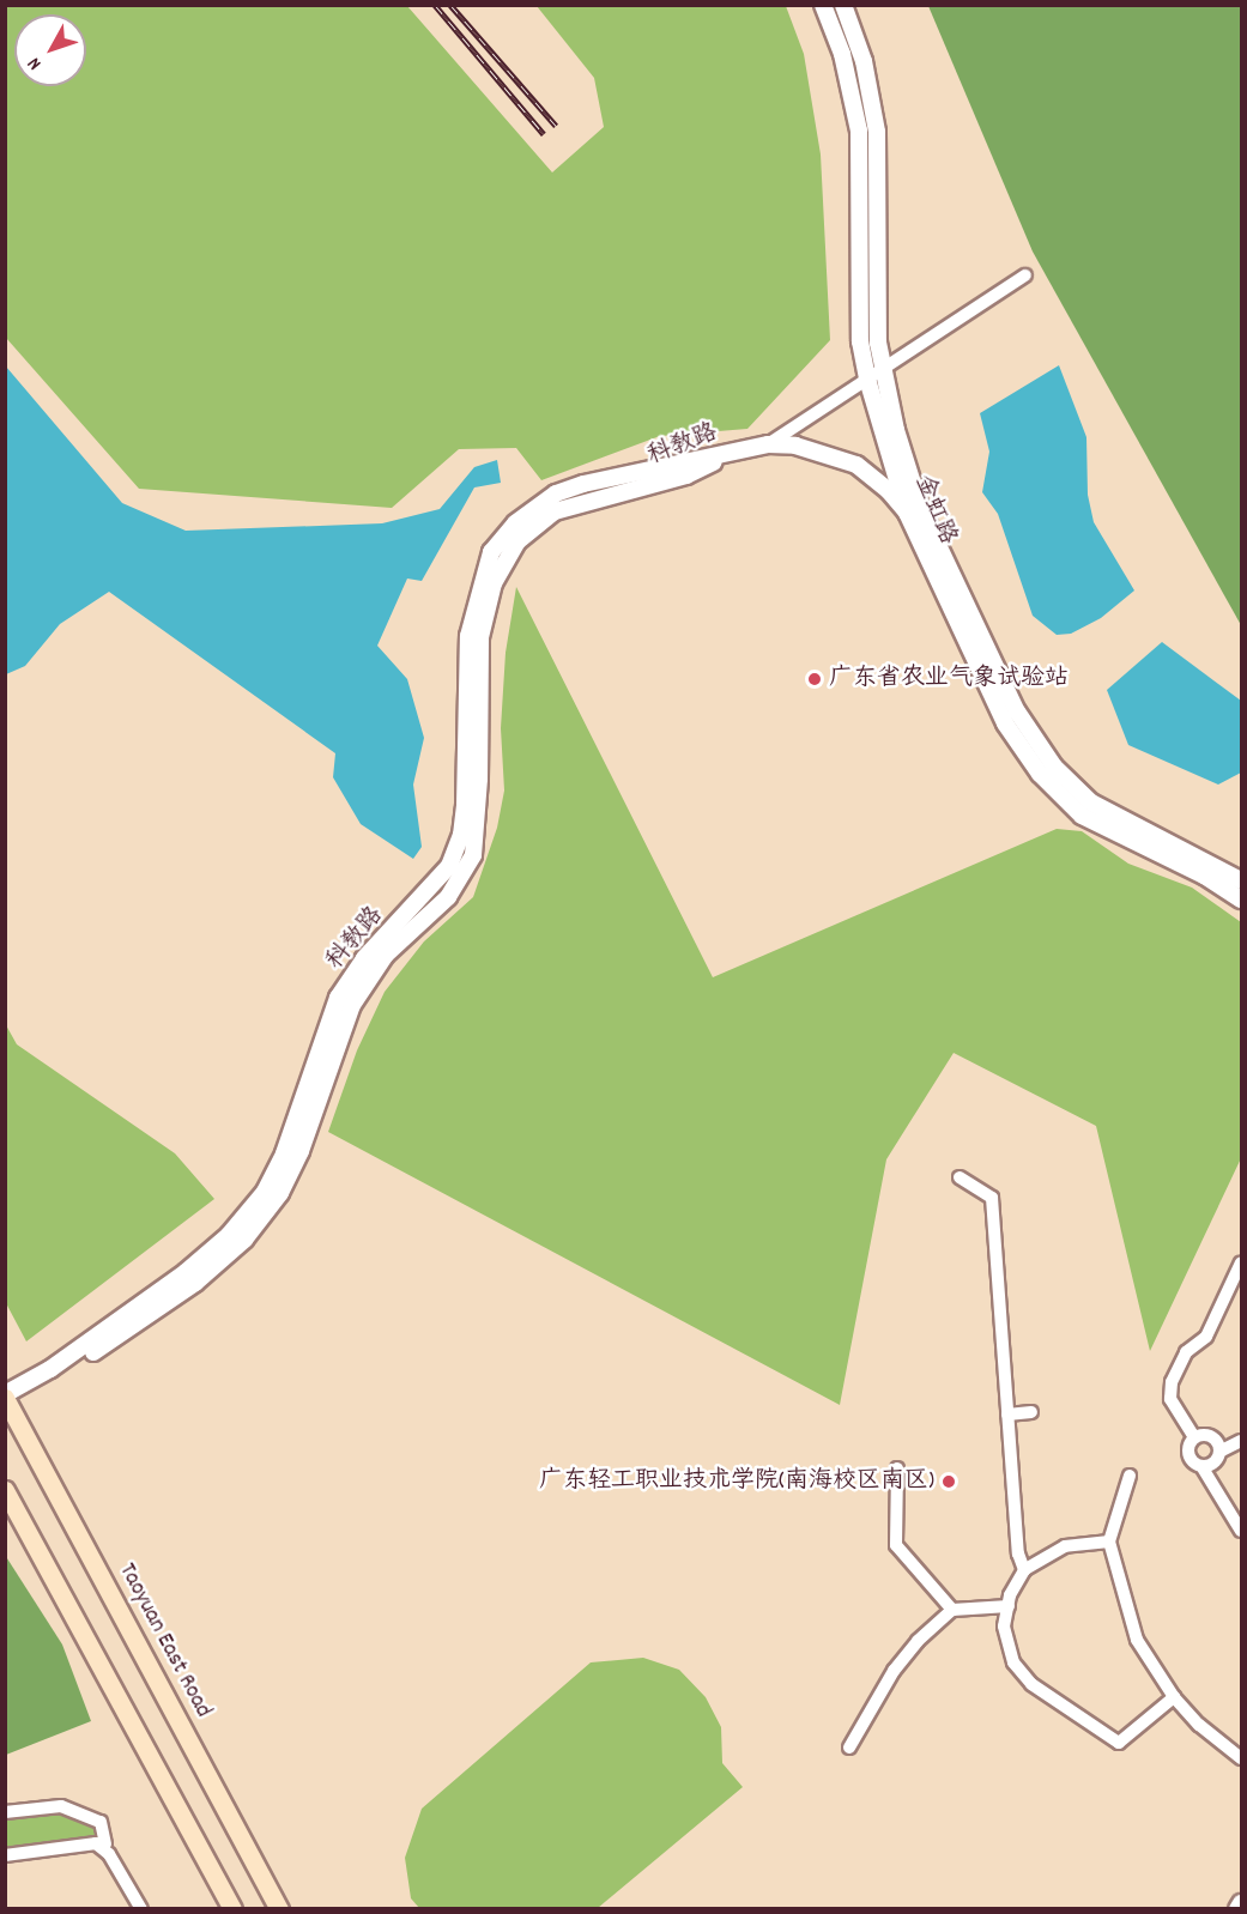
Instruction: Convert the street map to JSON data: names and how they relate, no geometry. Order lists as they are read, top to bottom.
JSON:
{
  "streets": {
    "main road": ["Taoyuan East Road"],
    "street": ["科教路", "金虹路"]
  },
  "crossings": [
    ["科教路", "金虹路"],
    ["科教路", "Taoyuan East Road"]
  ],
  "places": ["广东省农业气象试验站", "广东轻工职业技术学院(南海校区南区)"],
  "north": "bottom left"
}
